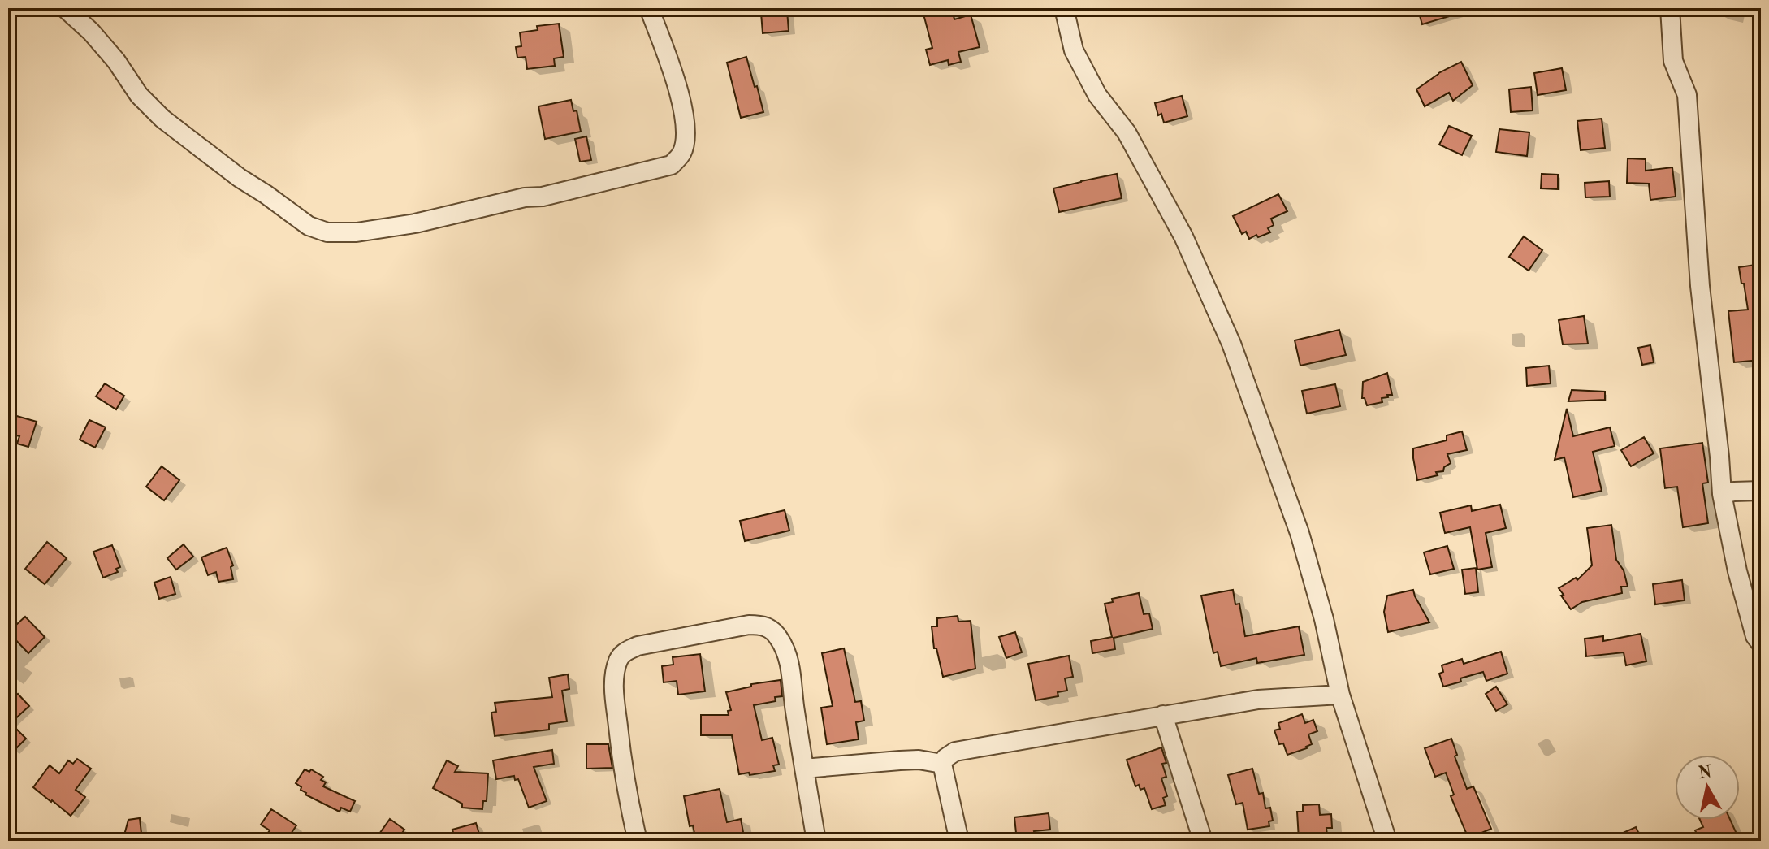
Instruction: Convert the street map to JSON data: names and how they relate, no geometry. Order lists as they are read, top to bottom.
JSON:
{
  "north": "top"
}
